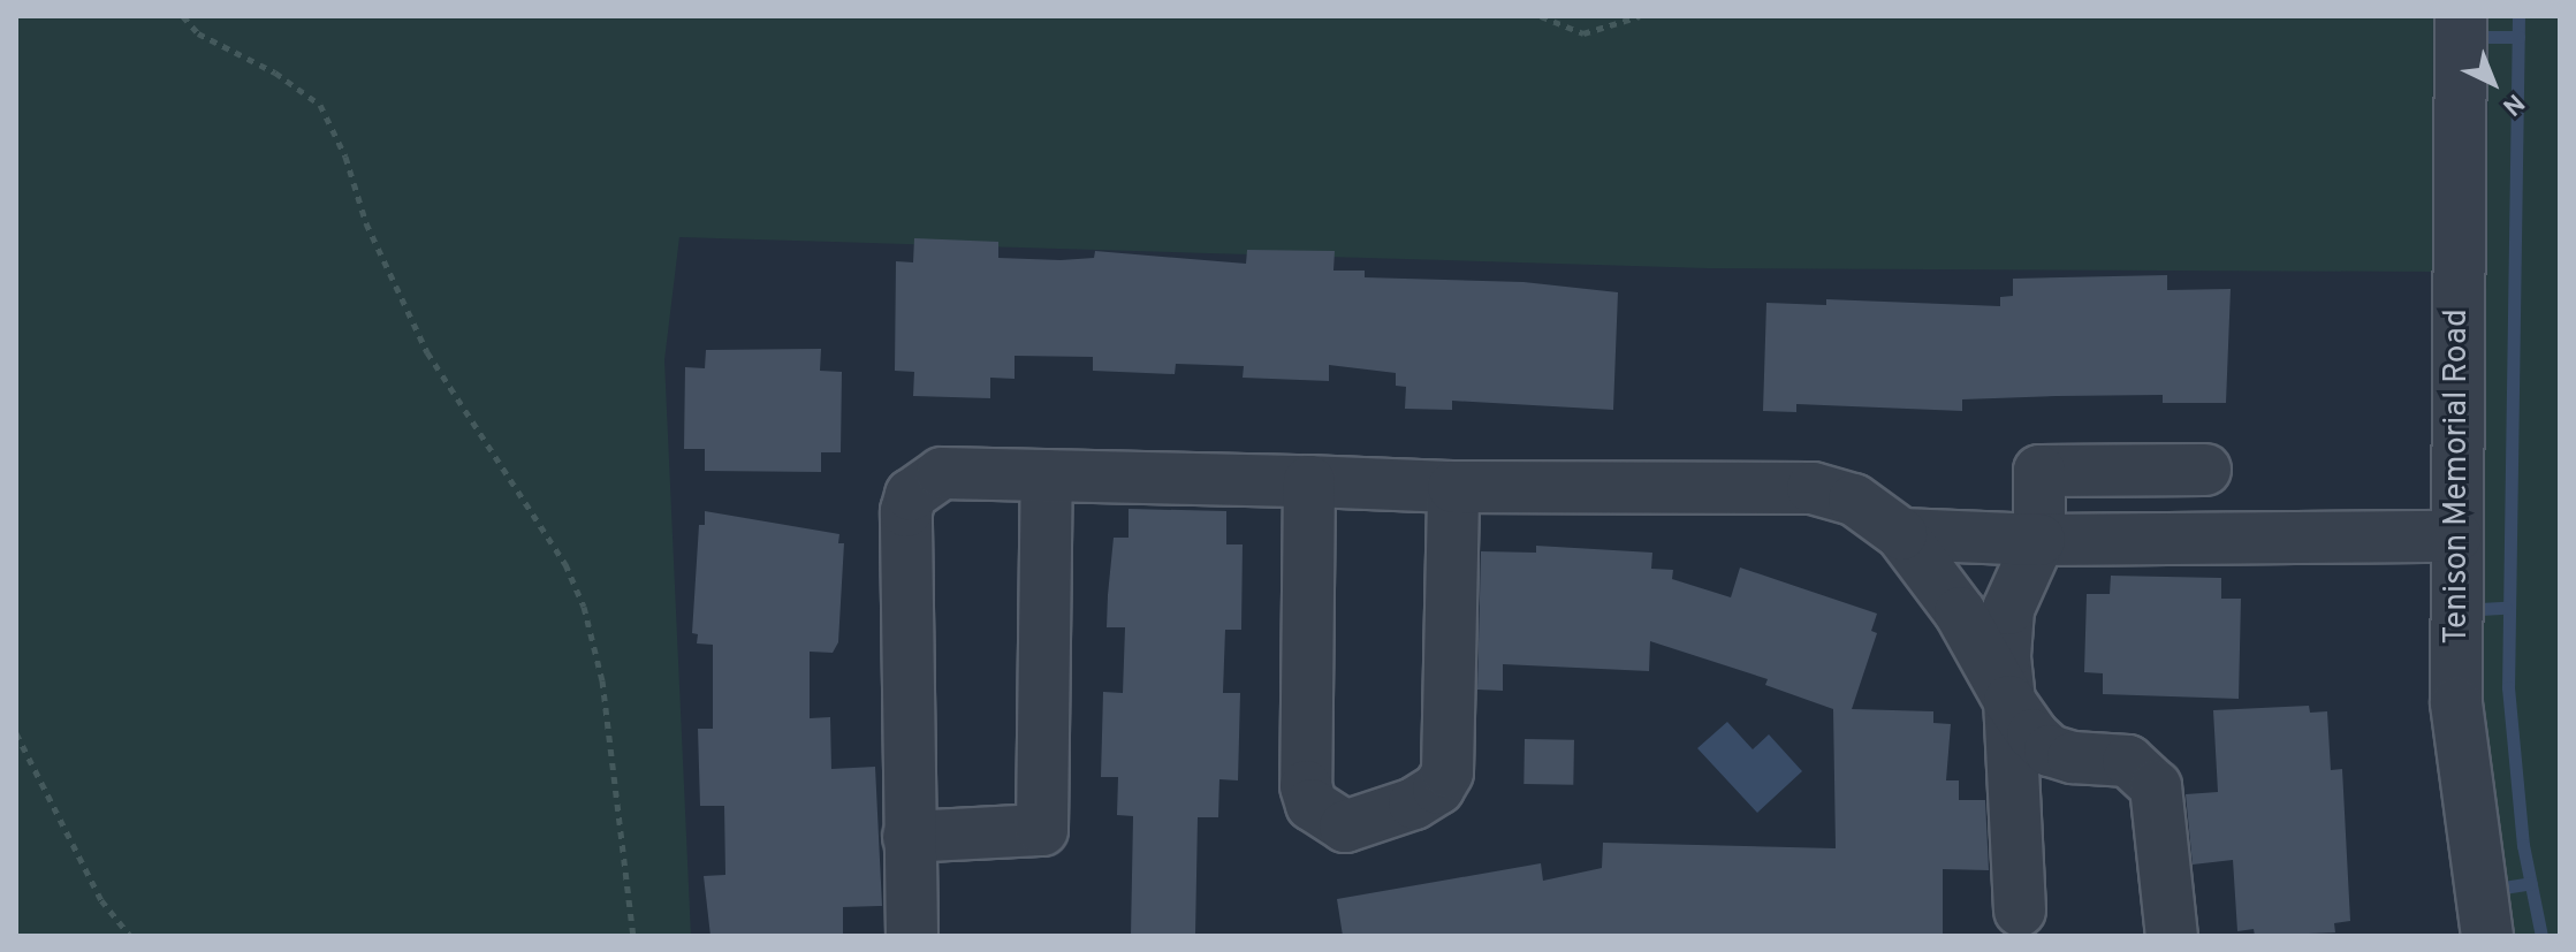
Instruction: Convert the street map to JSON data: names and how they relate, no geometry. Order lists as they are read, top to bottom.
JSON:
{
  "streets": {
    "street": ["Tenison Memorial Road"]
  },
  "north": "bottom right"
}
